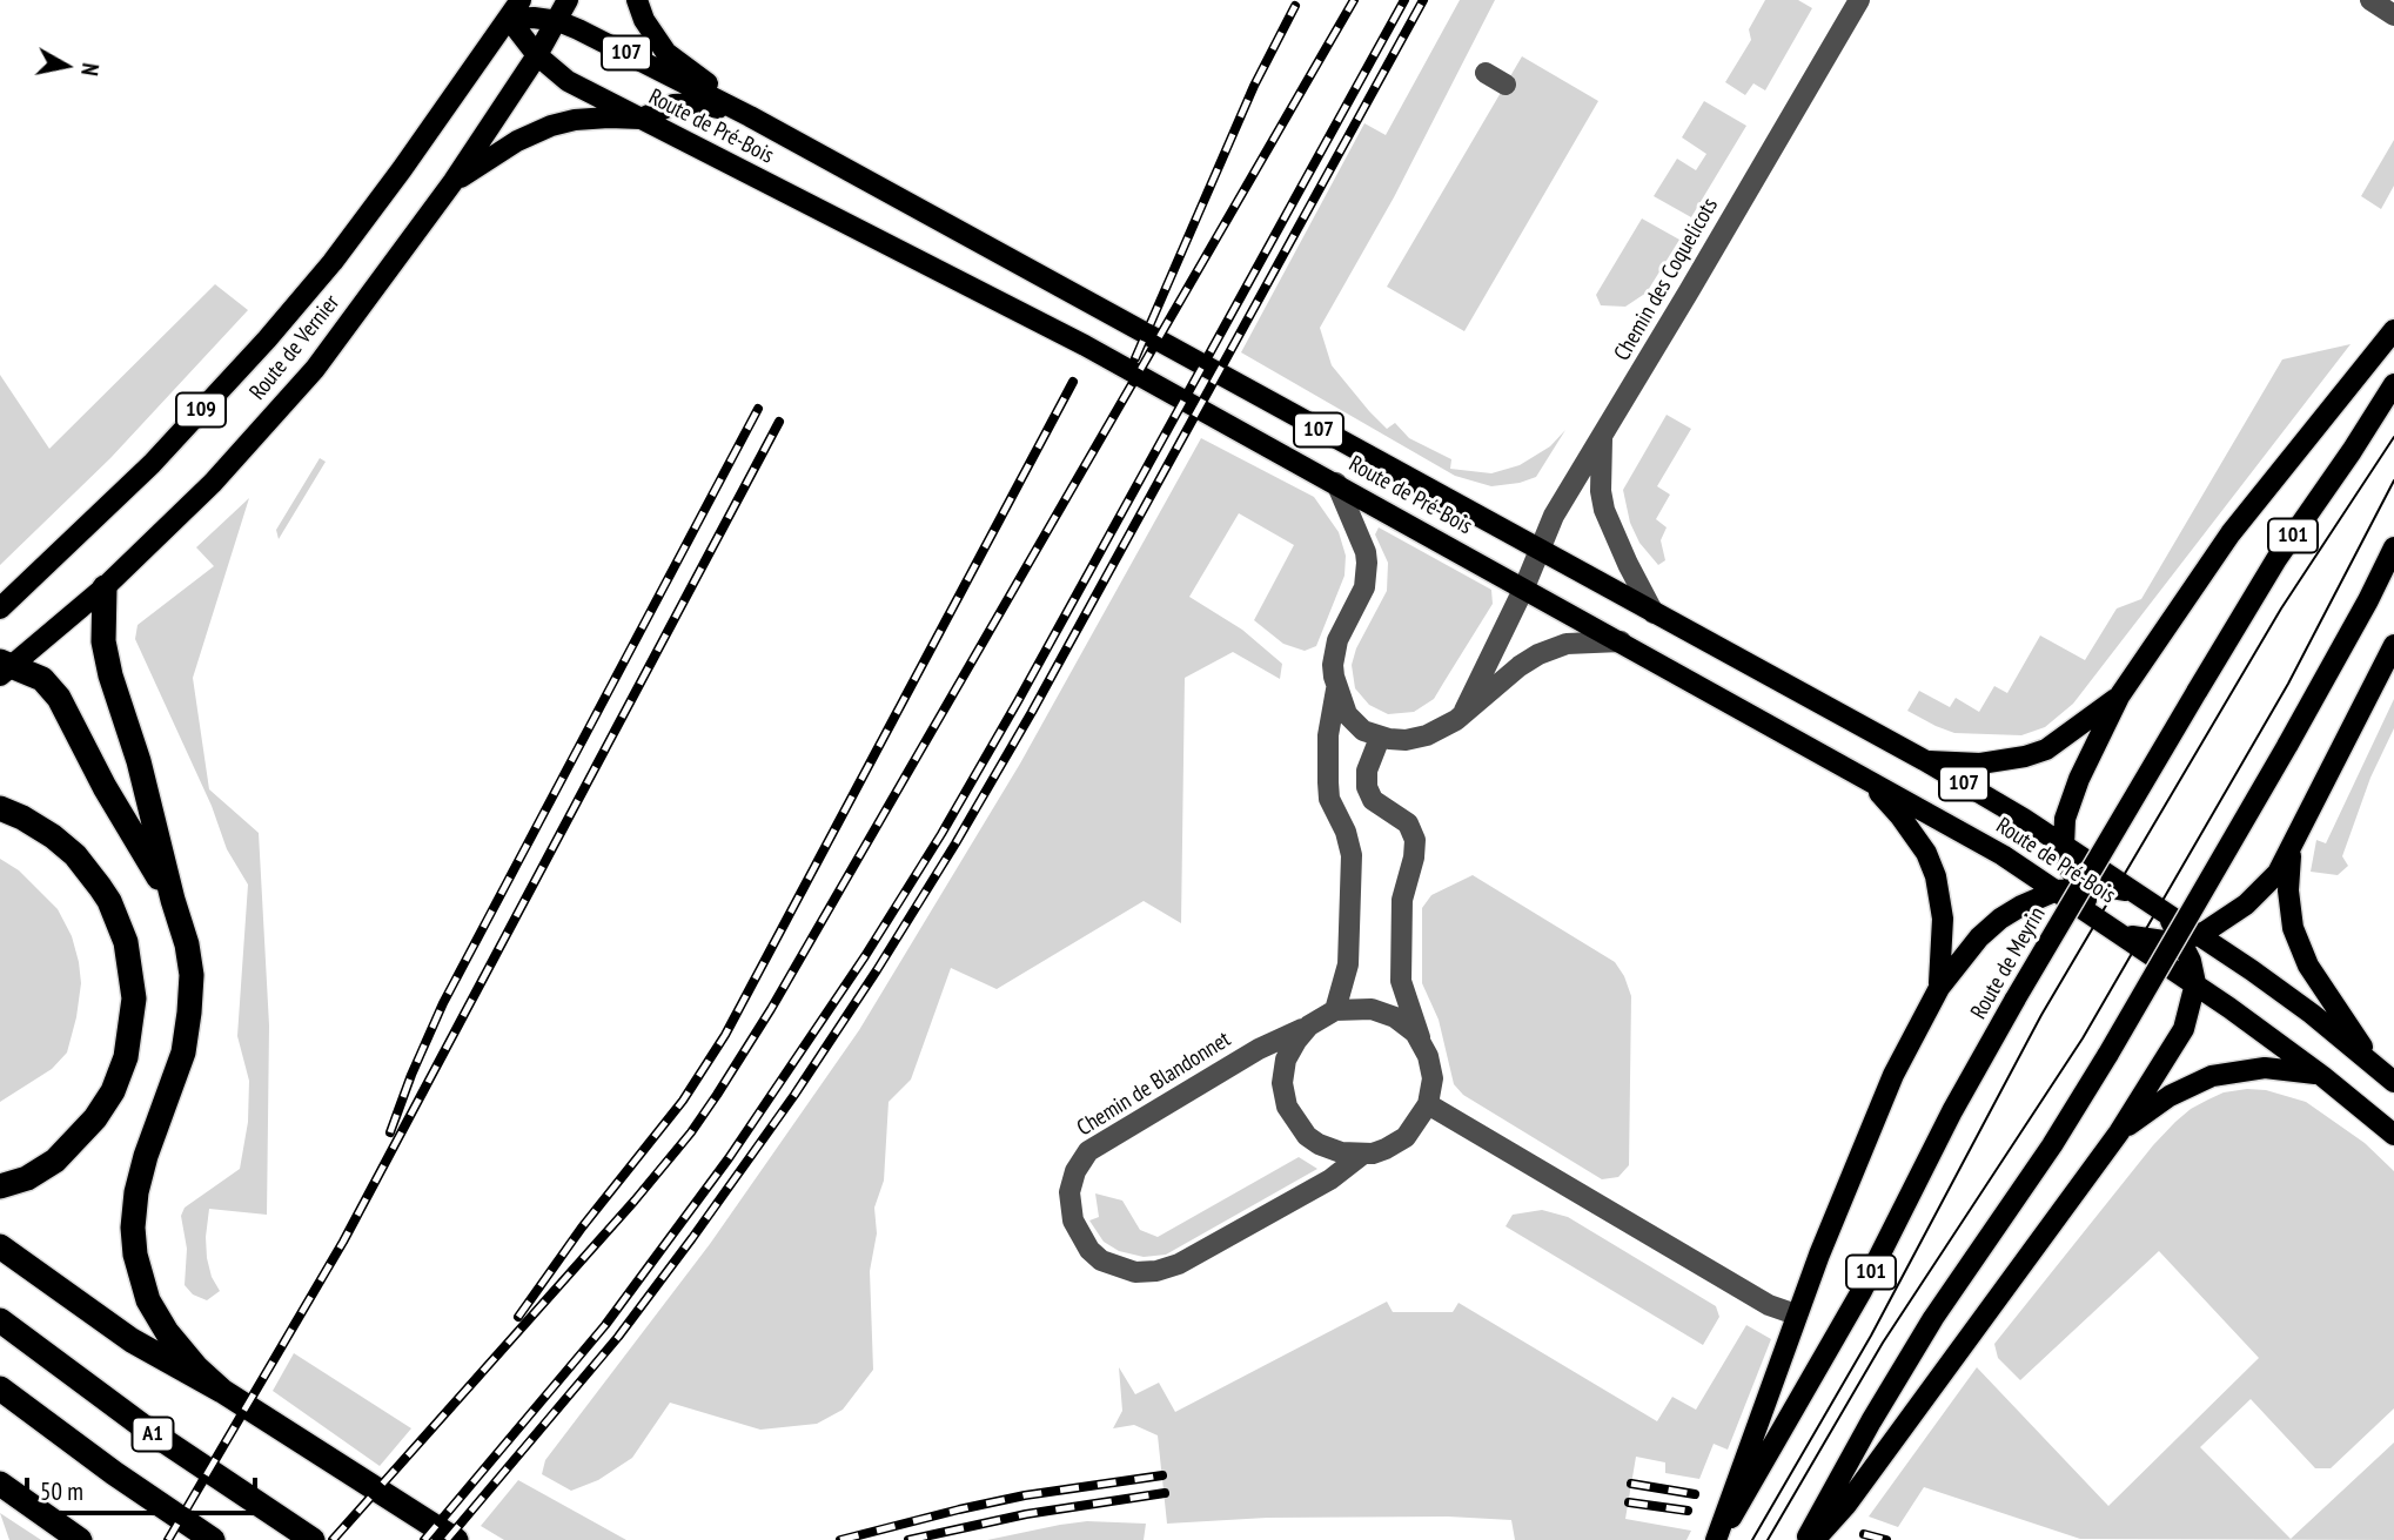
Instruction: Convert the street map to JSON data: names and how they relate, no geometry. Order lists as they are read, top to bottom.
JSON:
{
  "streets": {
    "highway": ["A1"],
    "main road": [
      "107",
      "Route de Pré-Bois",
      "Route de Vernier",
      "109",
      "101",
      "Route de Meyrin"
    ],
    "street": ["Chemin des Coquelicots", "Chemin de Blandonnet"]
  },
  "crossings": [
    ["Route de Pré-Bois", "Chemin des Coquelicots"],
    ["Route de Pré-Bois", "Route de Vernier"]
  ],
  "scale_bar": "50 m",
  "north": "right"
}
